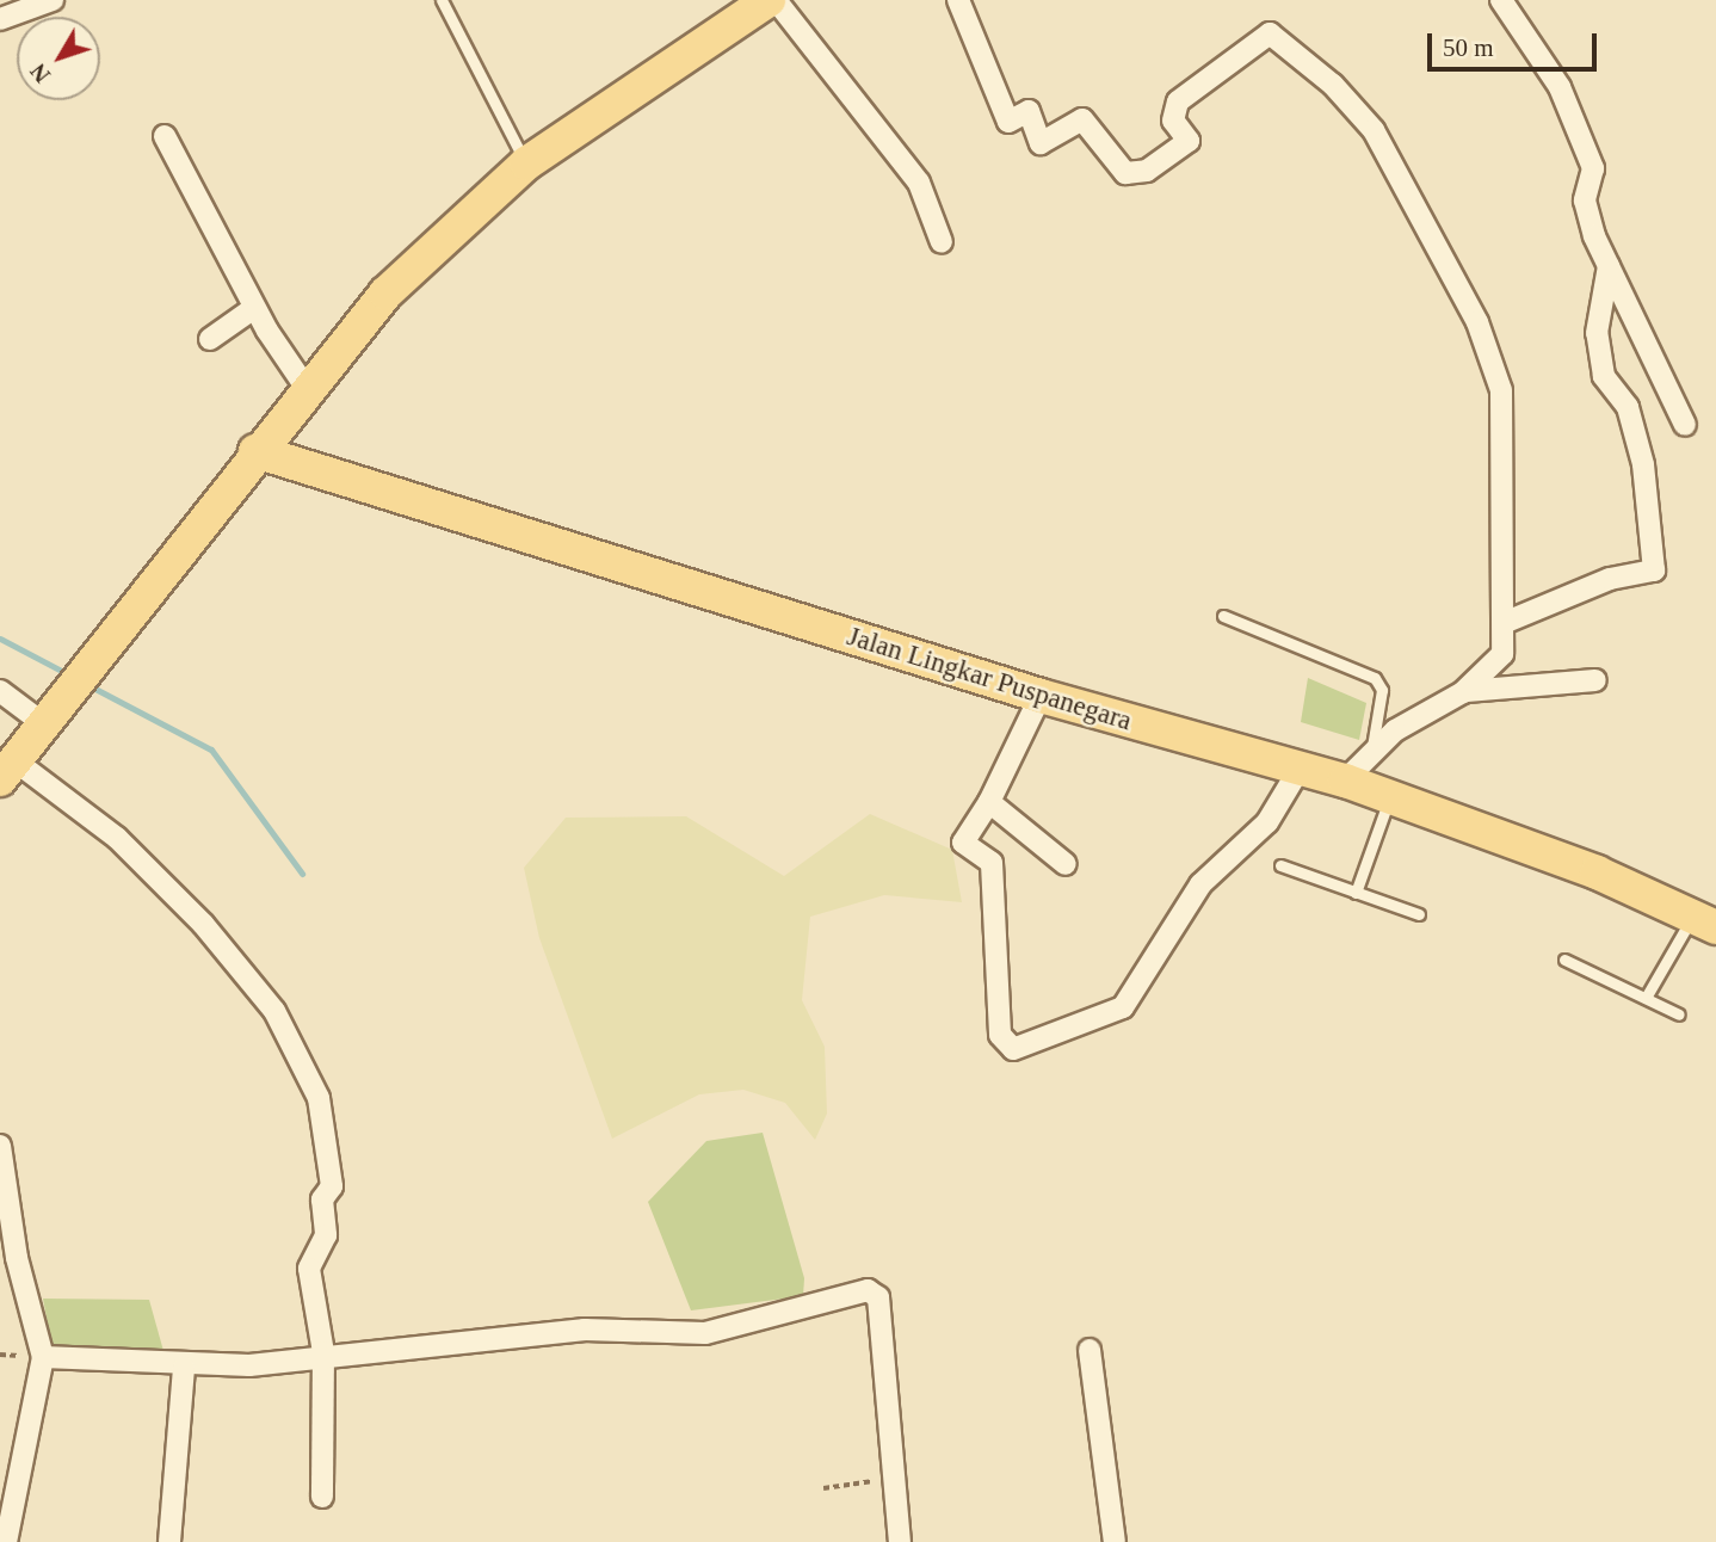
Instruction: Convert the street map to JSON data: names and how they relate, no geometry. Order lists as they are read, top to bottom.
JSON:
{
  "streets": {
    "main road": ["Jalan Lingkar Puspanegara"]
  },
  "scale_bar": "50 m",
  "north": "bottom left"
}
